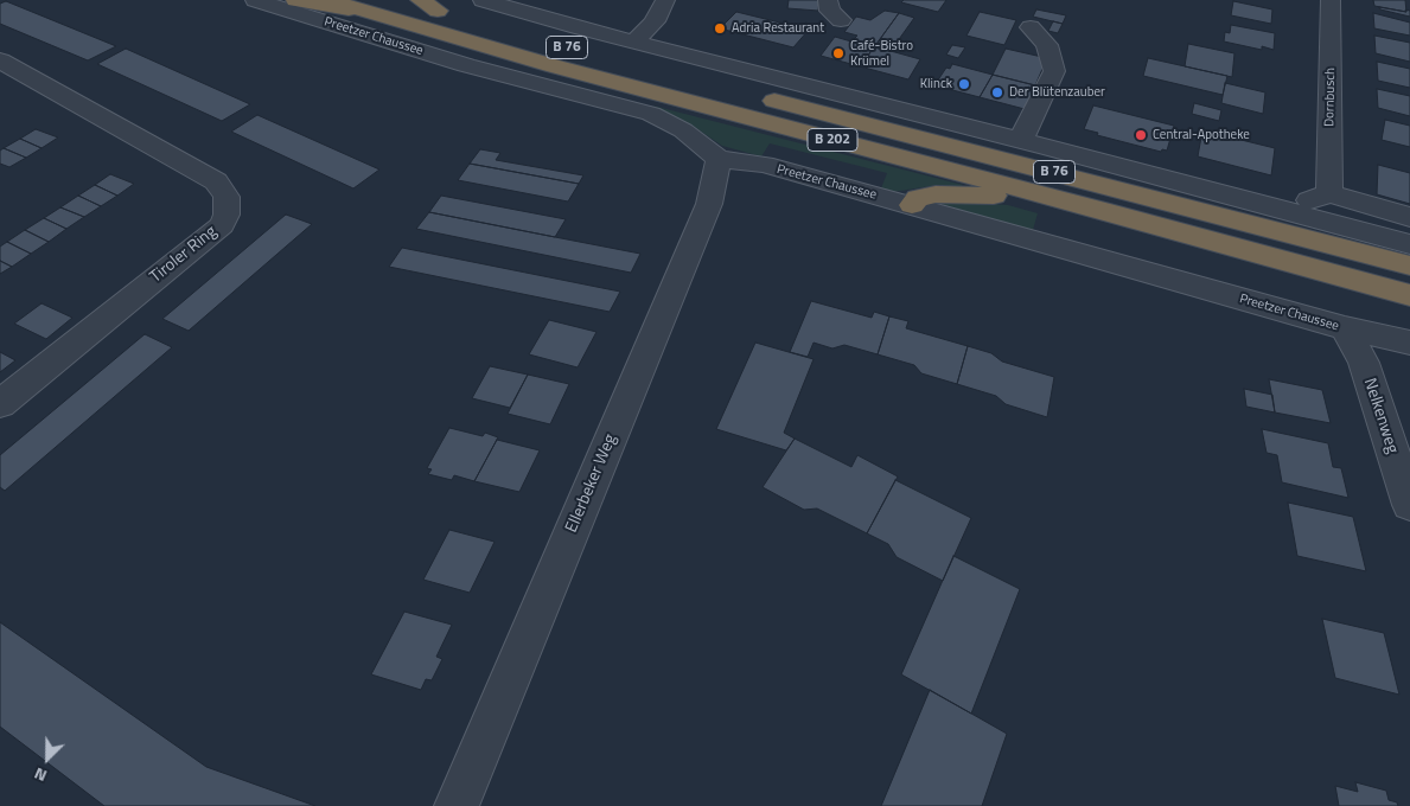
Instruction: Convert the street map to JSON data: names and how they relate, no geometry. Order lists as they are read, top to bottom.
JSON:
{
  "streets": {
    "highway": ["Preetzer Chaussee", "B 76", "B 202"],
    "street": [
      "Dornbusch",
      "Tiroler Ring",
      "Nelkenweg",
      "Ellerbeker Weg"
    ]
  },
  "crossings": [
    ["Preetzer Chaussee", "Nelkenweg"],
    ["Preetzer Chaussee", "Ellerbeker Weg"]
  ],
  "places": [
    "Adria Restaurant",
    "Café-Bistro Krümel",
    "Klinck",
    "Der Blütenzauber",
    "Central-Apotheke"
  ],
  "north": "bottom left"
}
